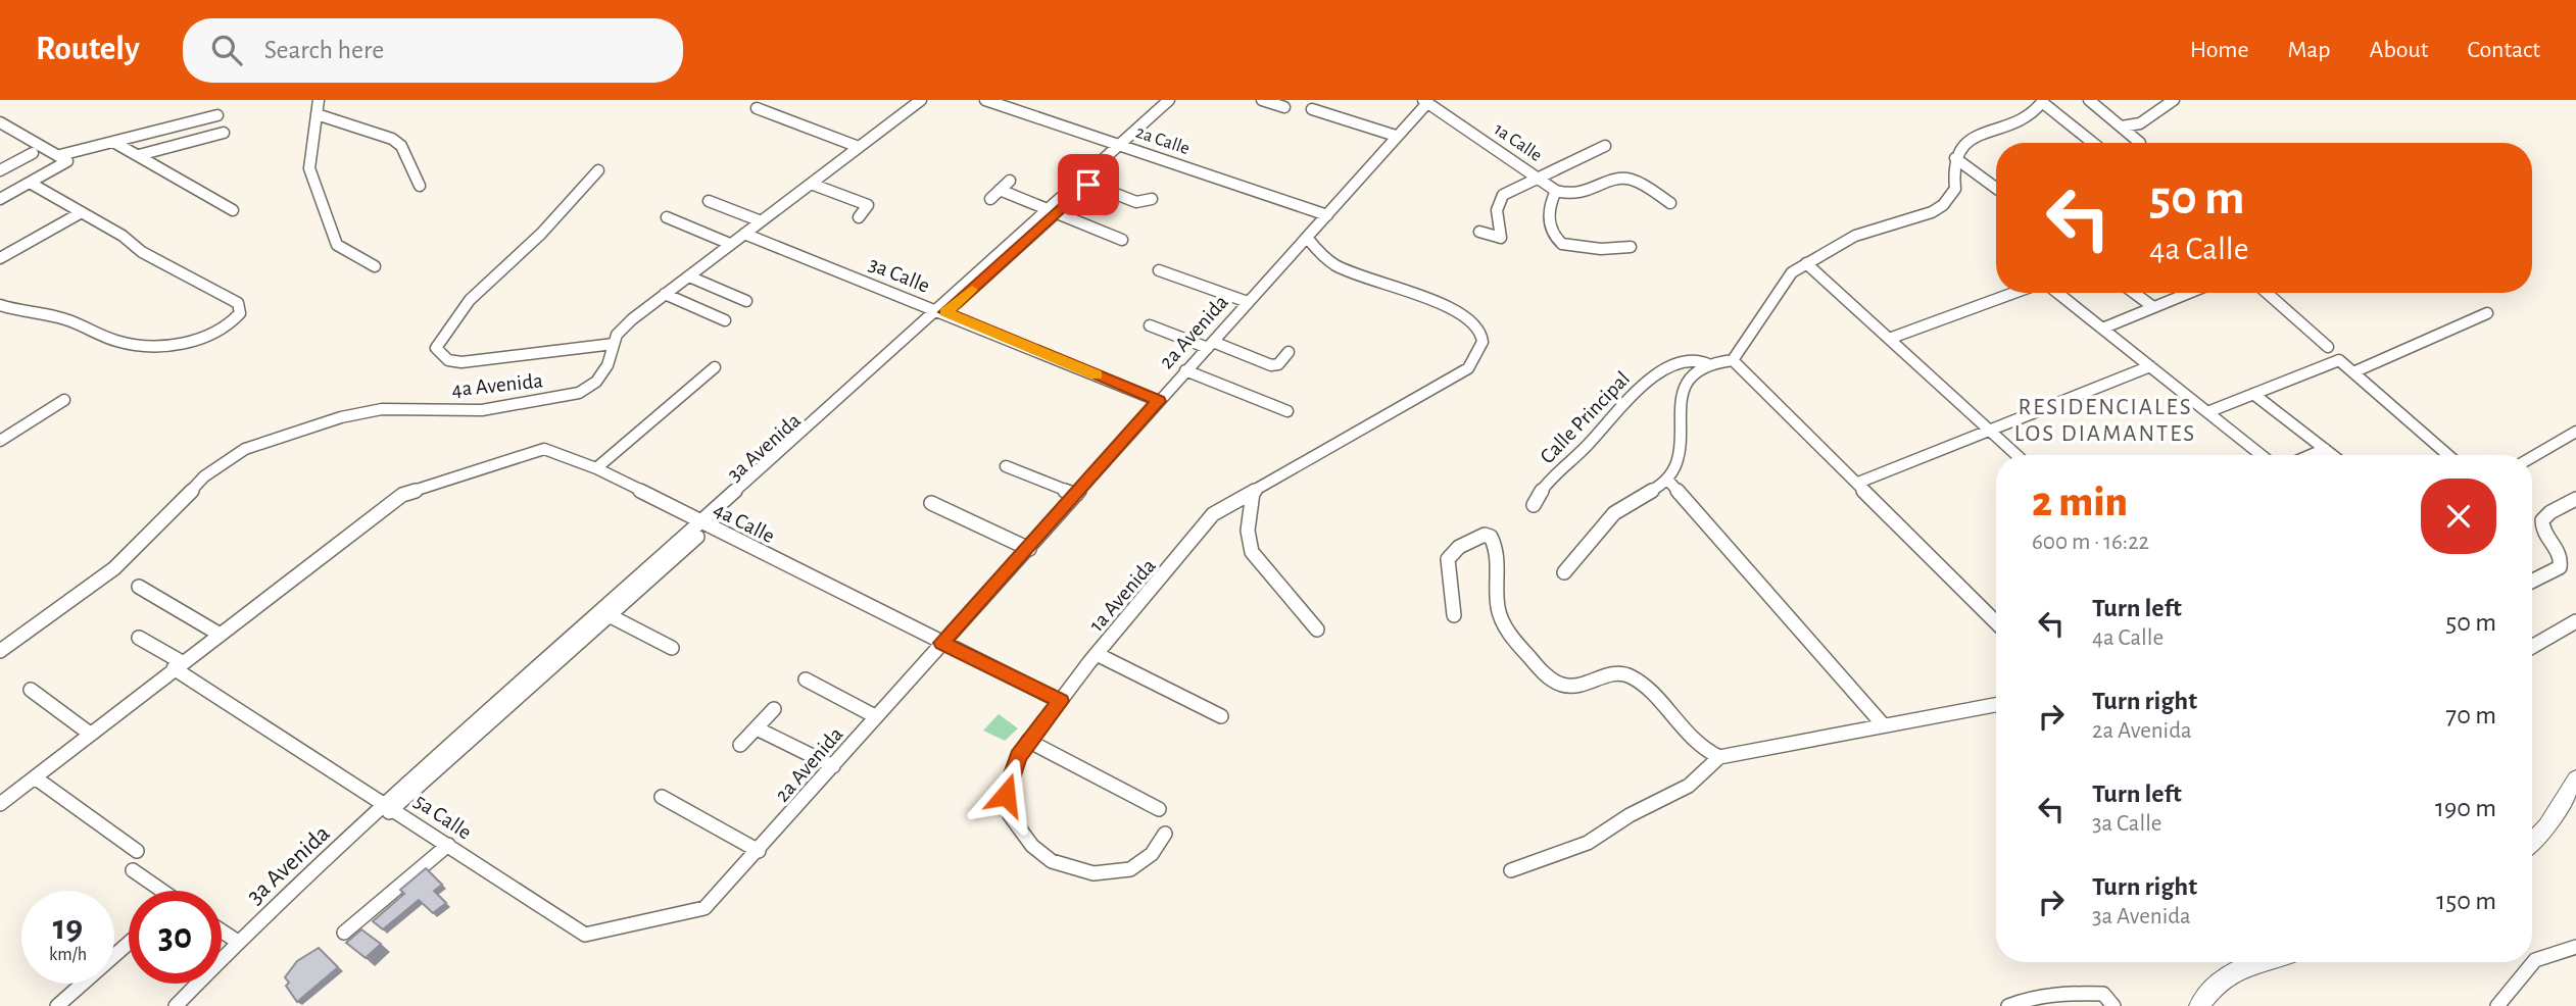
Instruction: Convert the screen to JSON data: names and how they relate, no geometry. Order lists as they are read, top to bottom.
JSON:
{
  "streets": {
    "street": [
      "2a Calle",
      "1a Calle",
      "3a Calle",
      "2a Avenida",
      "4a Avenida",
      "Calle Principal",
      "3a Avenida",
      "4a Calle",
      "1a Avenida",
      "5a Calle"
    ]
  },
  "crossings": [
    ["2a Calle", "2a Avenida"],
    ["2a Calle", "3a Avenida"],
    ["1a Calle", "2a Avenida"],
    ["3a Calle", "2a Avenida"],
    ["3a Calle", "4a Avenida"],
    ["3a Calle", "3a Avenida"],
    ["2a Avenida", "4a Calle"],
    ["2a Avenida", "1a Avenida"],
    ["2a Avenida", "5a Calle"],
    ["3a Avenida", "4a Calle"],
    ["3a Avenida", "5a Calle"],
    ["4a Calle", "1a Avenida"]
  ],
  "districts": ["RESIDENCIALES LOS DIAMANTES"],
  "page": {
    "header": "Routely",
    "search": "Search here",
    "nav": [
      "Home",
      "Map",
      "About",
      "Contact"
    ],
    "turn": ["50 m", "4a Calle"],
    "heading": ["2 min", "600 m · 16:22"],
    "list": [
      {
        "name": "Turn left",
        "note": "4a Calle",
        "value": "50 m"
      },
      {
        "name": "Turn right",
        "note": "2a Avenida",
        "value": "70 m"
      },
      {
        "name": "Turn left",
        "note": "3a Calle",
        "value": "190 m"
      },
      {
        "name": "Turn right",
        "note": "3a Avenida",
        "value": "150 m"
      }
    ],
    "speed": "19 km/h",
    "limit": "30"
  }
}
